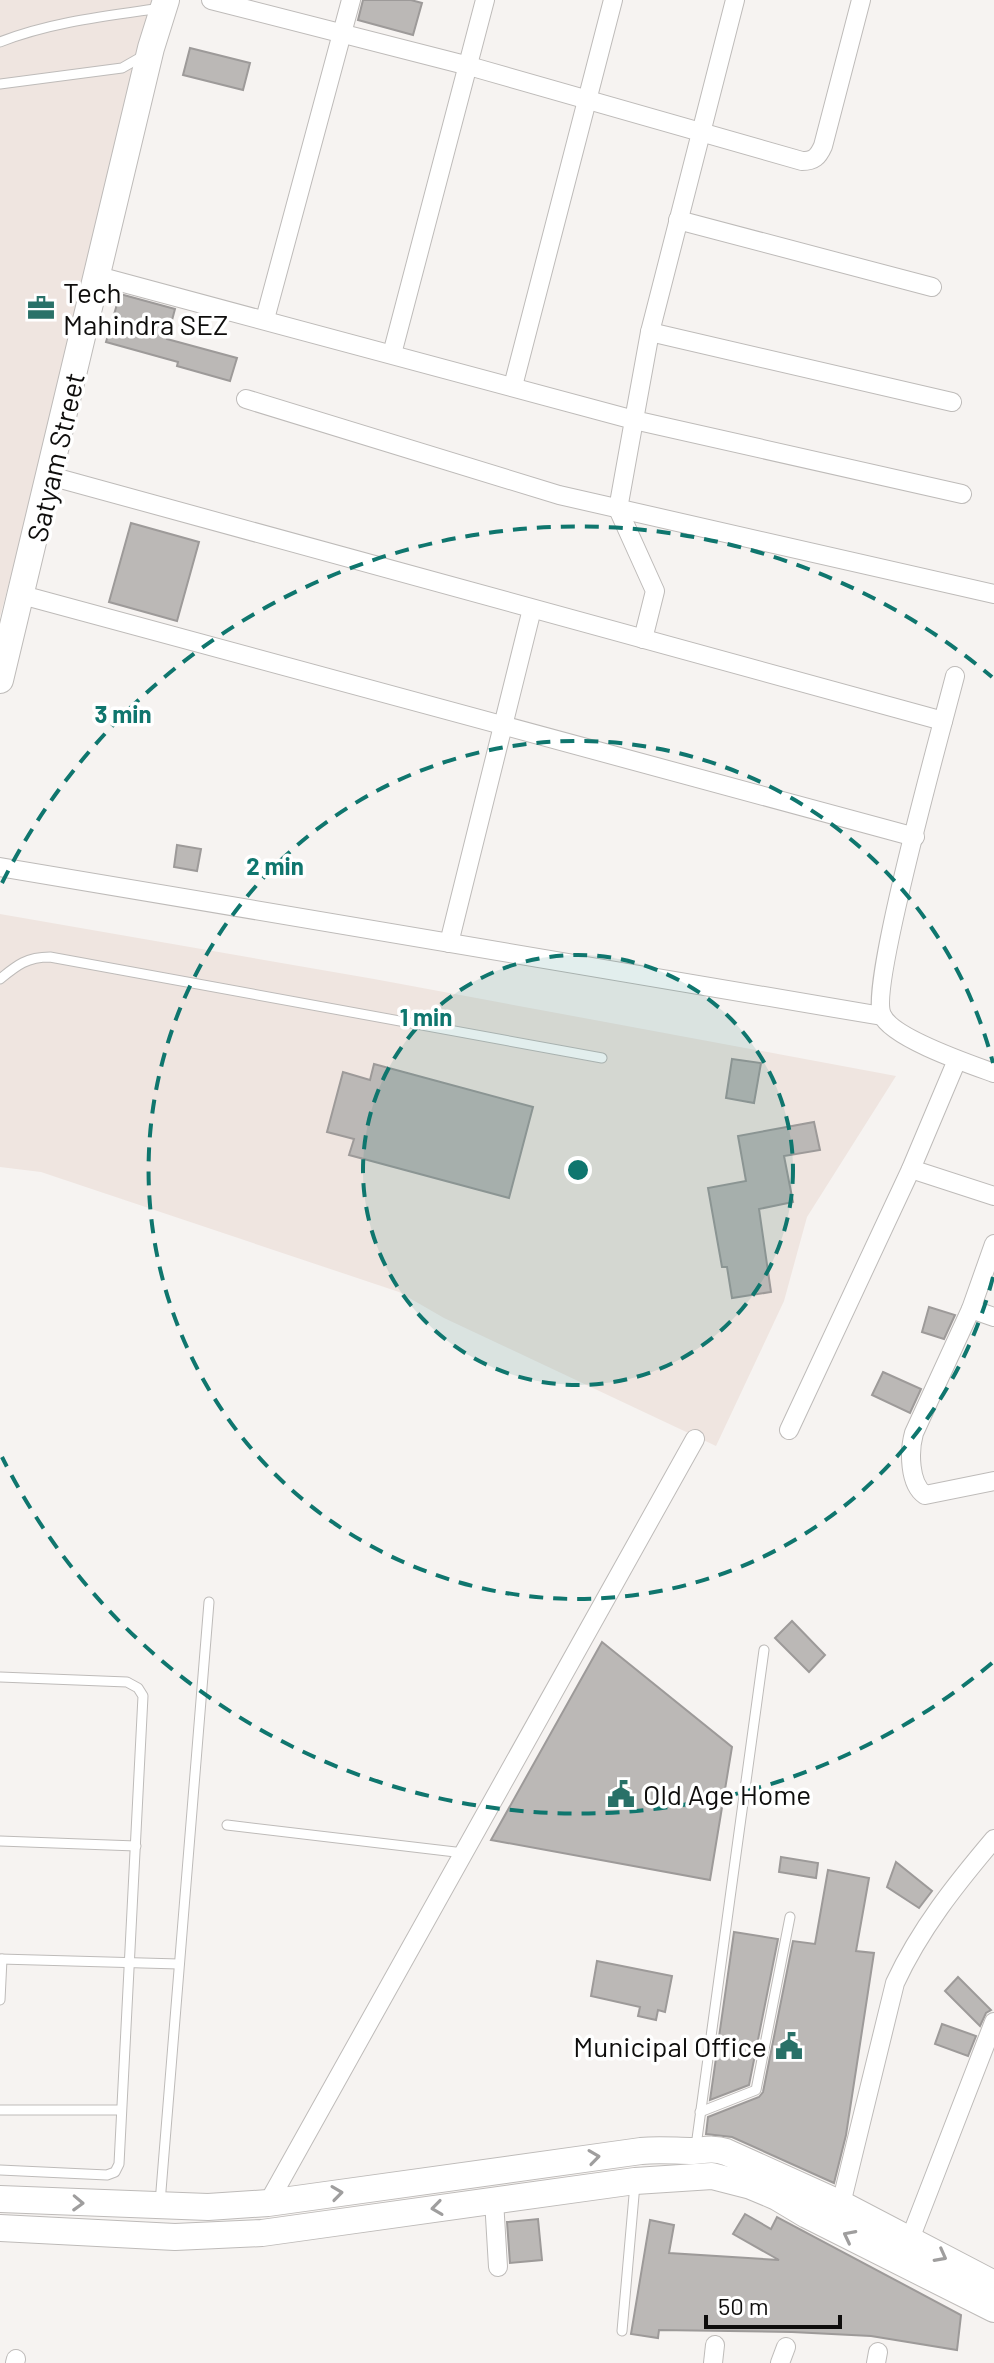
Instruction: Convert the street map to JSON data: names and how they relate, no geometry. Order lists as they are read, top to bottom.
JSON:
{
  "streets": {
    "street": ["Satyam Street"]
  },
  "places": {
    "office": ["Tech Mahindra SEZ"],
    "public building": ["Old Age Home", "Municipal Office"]
  },
  "scale_bar": "50 m",
  "rings": ["3 min", "2 min", "1 min"]
}
